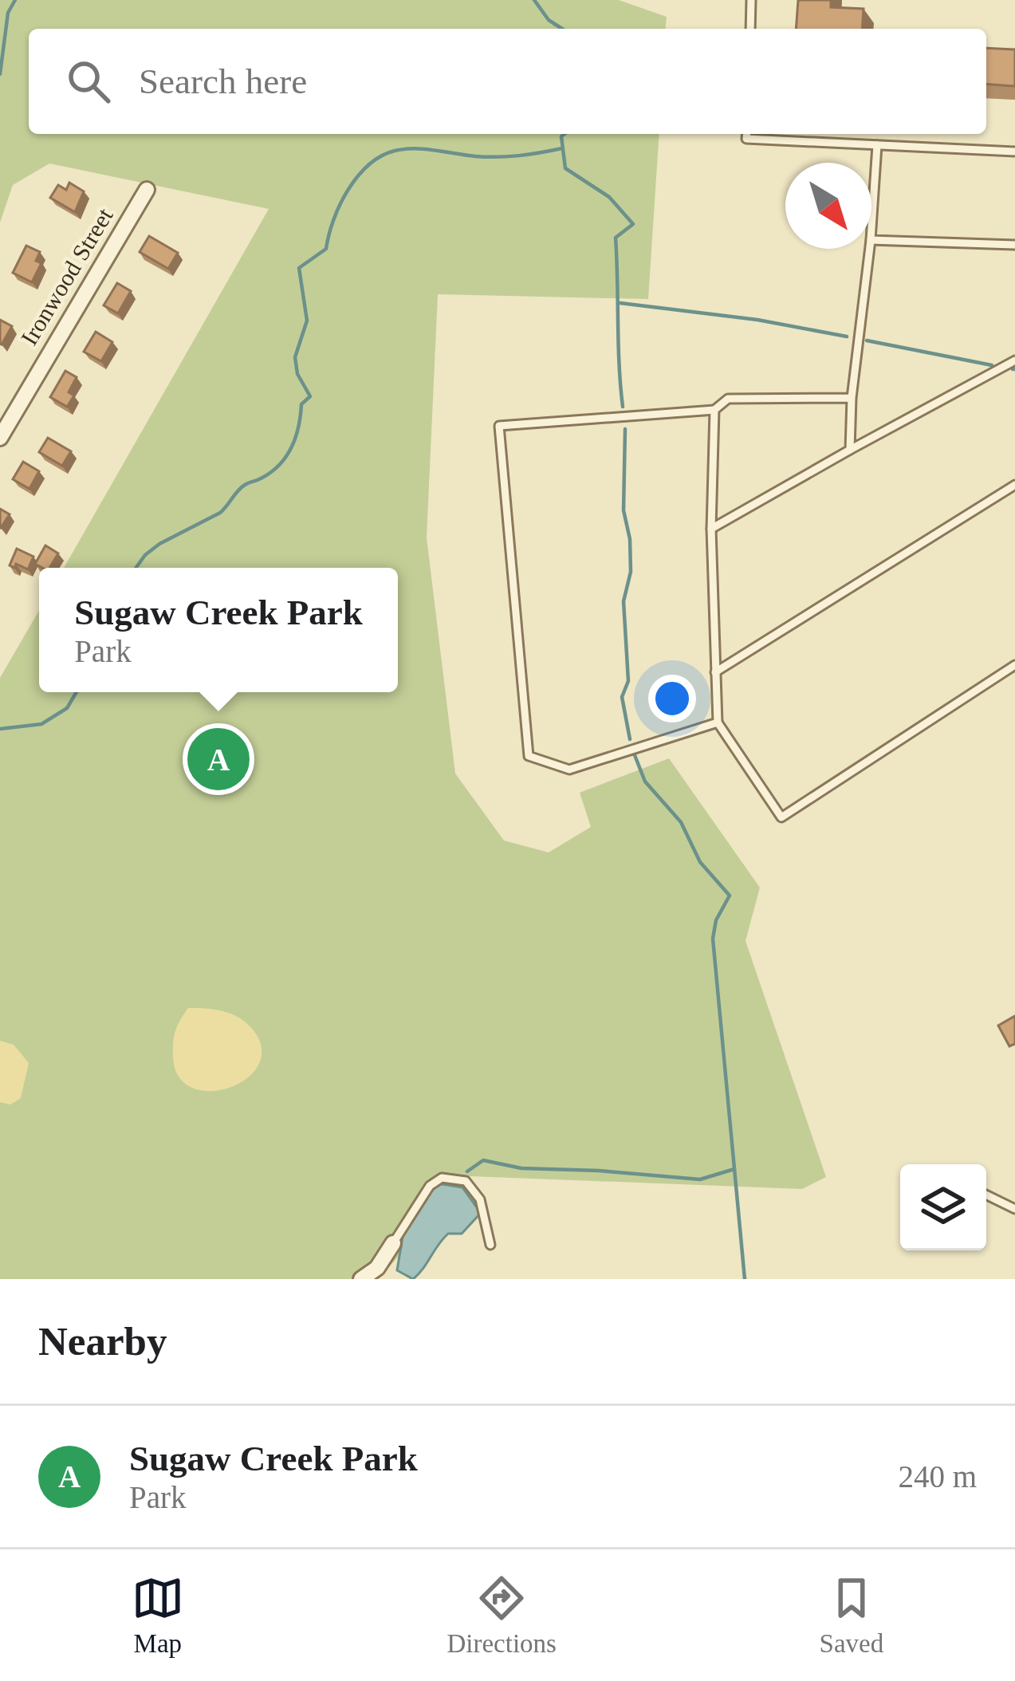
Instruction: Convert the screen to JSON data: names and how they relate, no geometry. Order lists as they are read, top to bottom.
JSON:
{
  "streets": {
    "street": ["Ironwood Street"]
  },
  "north": "bottom right",
  "page": {
    "search": "Search here",
    "popup": ["Sugaw Creek Park", "Park"],
    "pins": "A",
    "heading": "Nearby",
    "list": [
      {
        "mark": "A",
        "name": "Sugaw Creek Park",
        "note": "Park",
        "value": "240 m"
      }
    ],
    "nav": ["Map", "Directions", "Saved"]
  }
}
